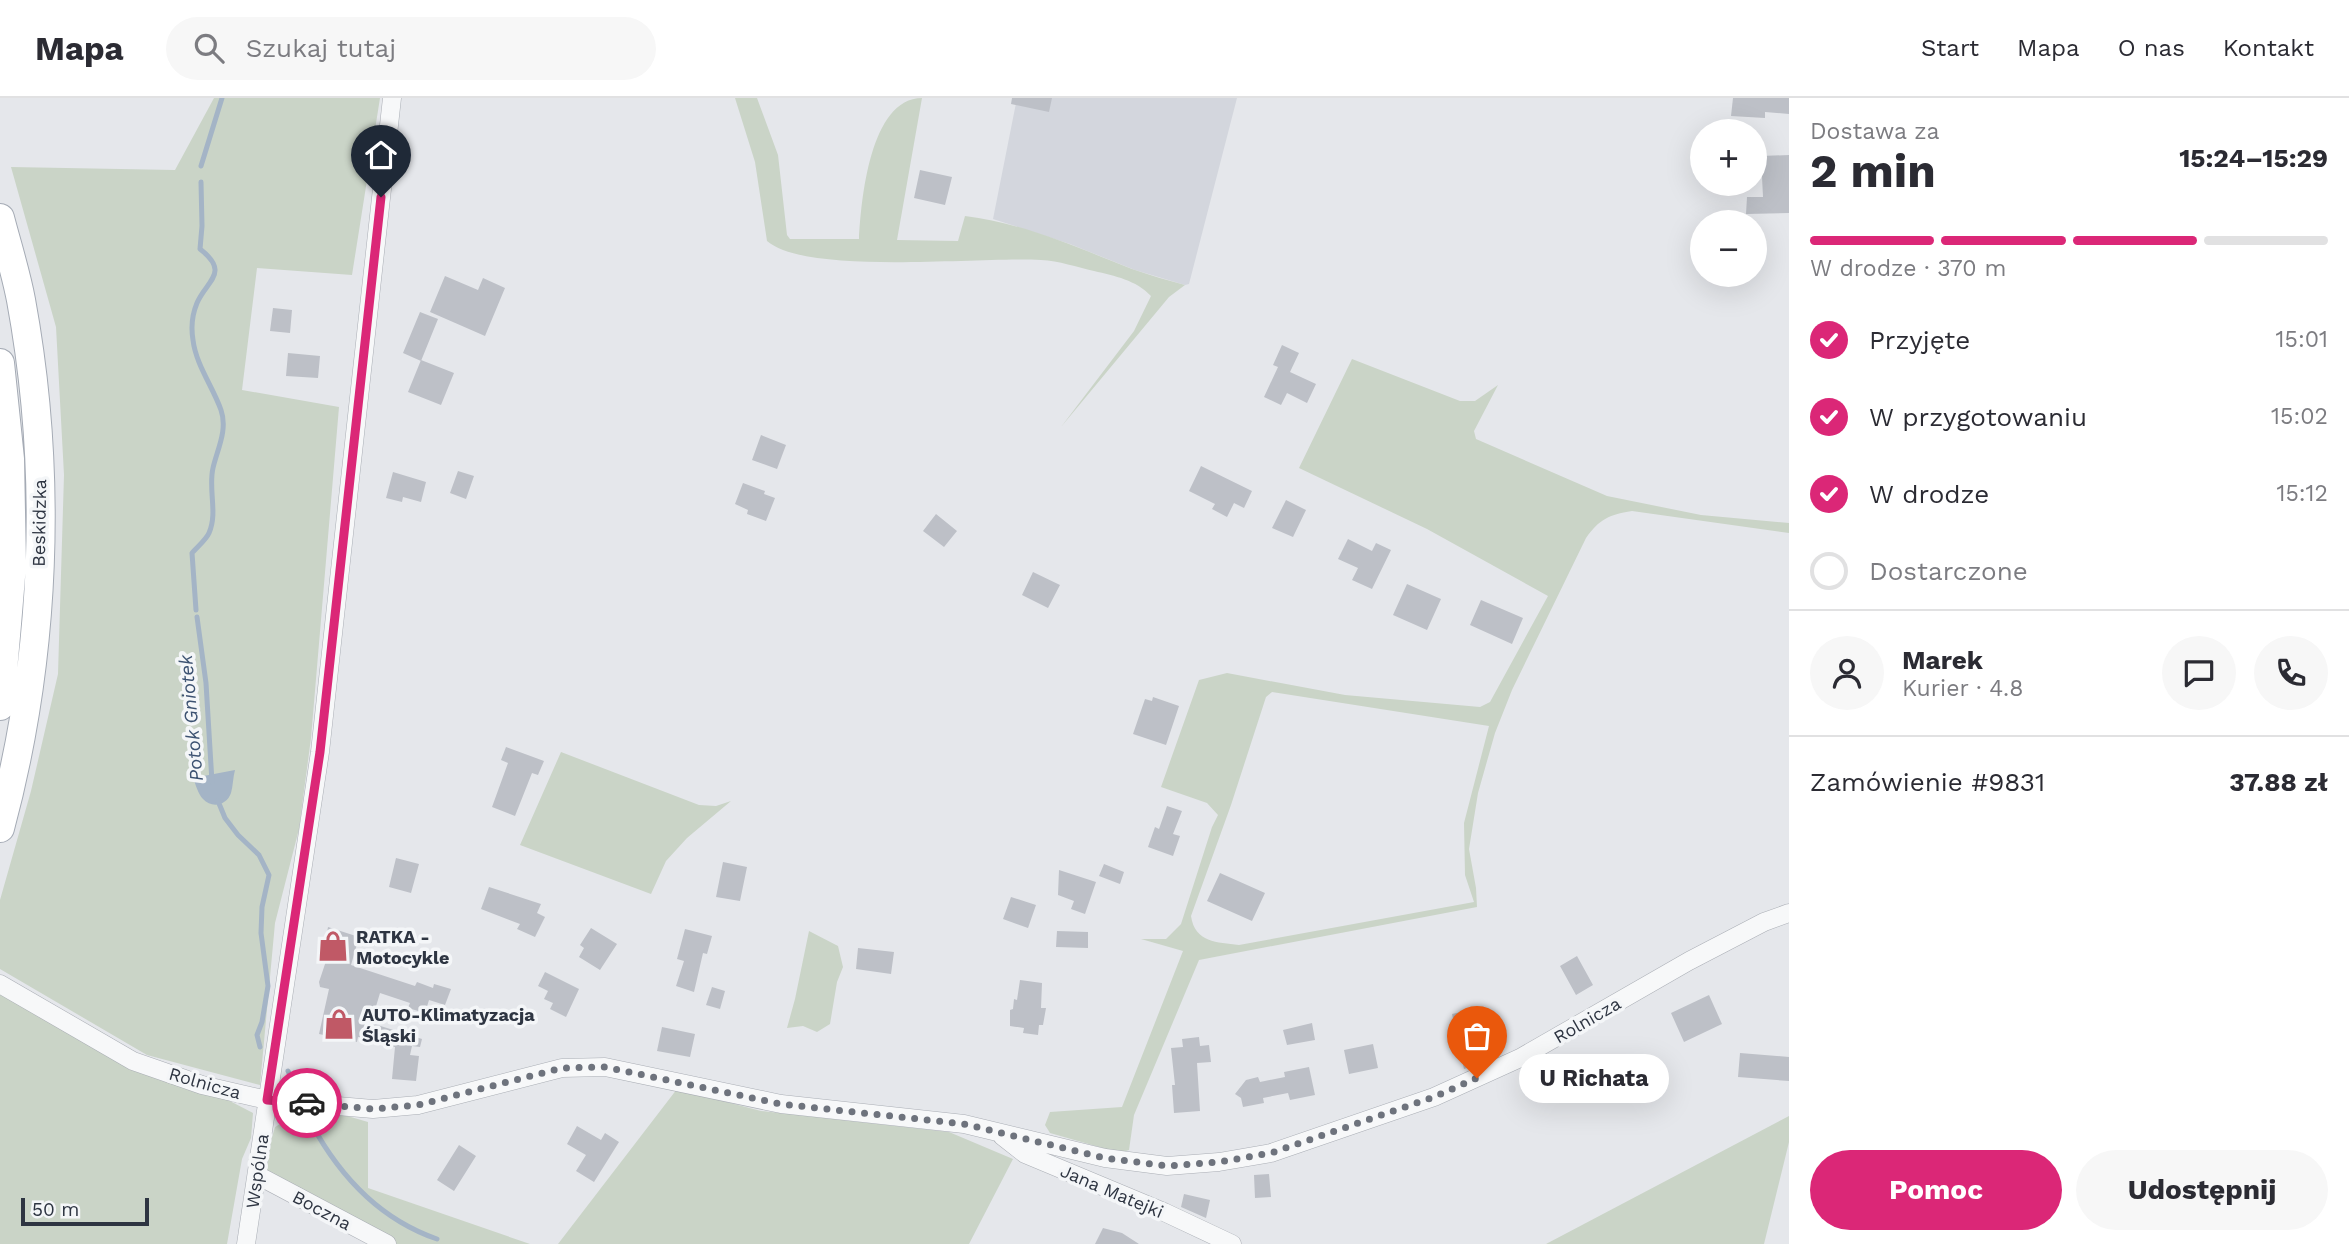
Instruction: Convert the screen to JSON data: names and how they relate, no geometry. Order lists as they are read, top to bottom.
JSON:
{
  "streets": {
    "main road": ["Beskidzka"],
    "street": [
      "Rolnicza",
      "Wspólna",
      "Jana Matejki",
      "Boczna"
    ]
  },
  "crossings": [
    ["Rolnicza", "Wspólna"],
    ["Rolnicza", "Jana Matejki"],
    ["Wspólna", "Boczna"]
  ],
  "water": ["Potok Gniotek"],
  "places": {
    "shop": ["RATKA - Motocykle", "AUTO-Klimatyzacja Śląski"],
    "other": ["U Richata"]
  },
  "scale_bar": "50 m",
  "page": {
    "header": "Mapa",
    "search": "Szukaj tutaj",
    "nav": [
      "Start",
      "Mapa",
      "O nas",
      "Kontakt"
    ],
    "heading": ["2 min", "Dostawa za", "15:24–15:29"],
    "panel": [
      "Marek",
      "Kurier · 4.8",
      "Zamówienie #9831",
      "37.88 zł"
    ],
    "map_buttons": ["+", "−"],
    "bar": "W drodze · 370 m",
    "list": [
      ["Przyjęte", "15:01"],
      ["W przygotowaniu", "15:02"],
      ["W drodze", "15:12"],
      "Dostarczone"
    ],
    "bubble": "U Richata",
    "buttons": ["Pomoc", "Udostępnij"],
    "scale": "50 m"
  }
}
